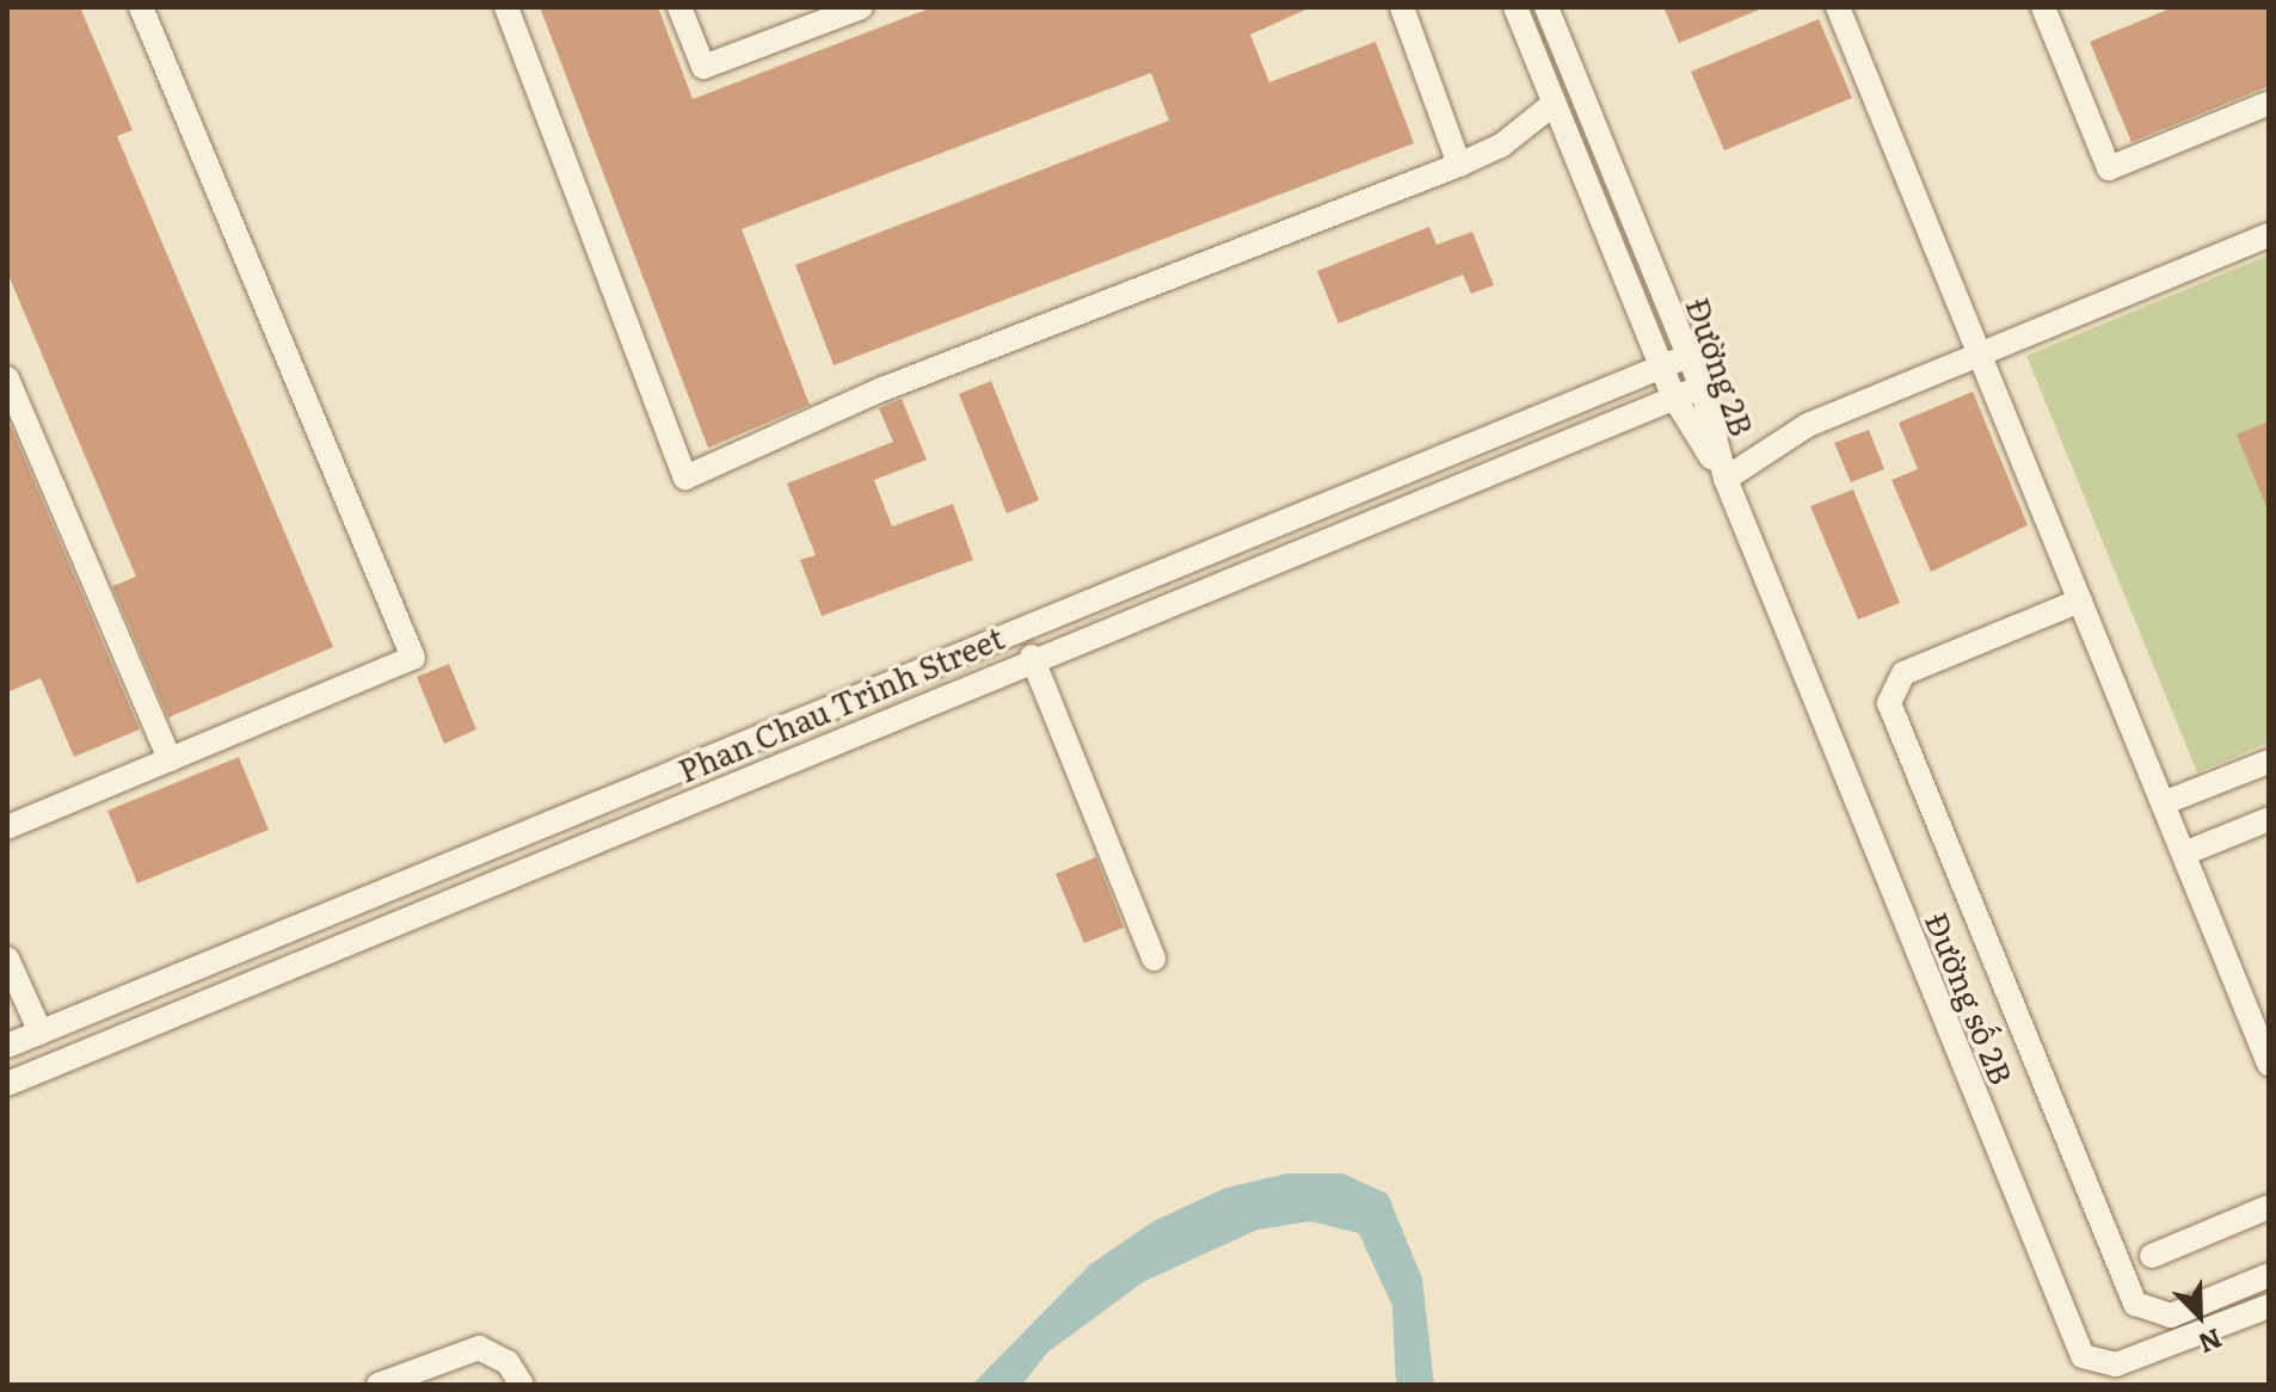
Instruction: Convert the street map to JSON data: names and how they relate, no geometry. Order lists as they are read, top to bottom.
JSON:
{
  "streets": {
    "street": ["Đường 2B", "Phan Chau Trinh Street", "Đường số 2B"]
  },
  "crossings": [
    ["Đường 2B", "Phan Chau Trinh Street"],
    ["Đường 2B", "Đường số 2B"]
  ],
  "north": "bottom right"
}
